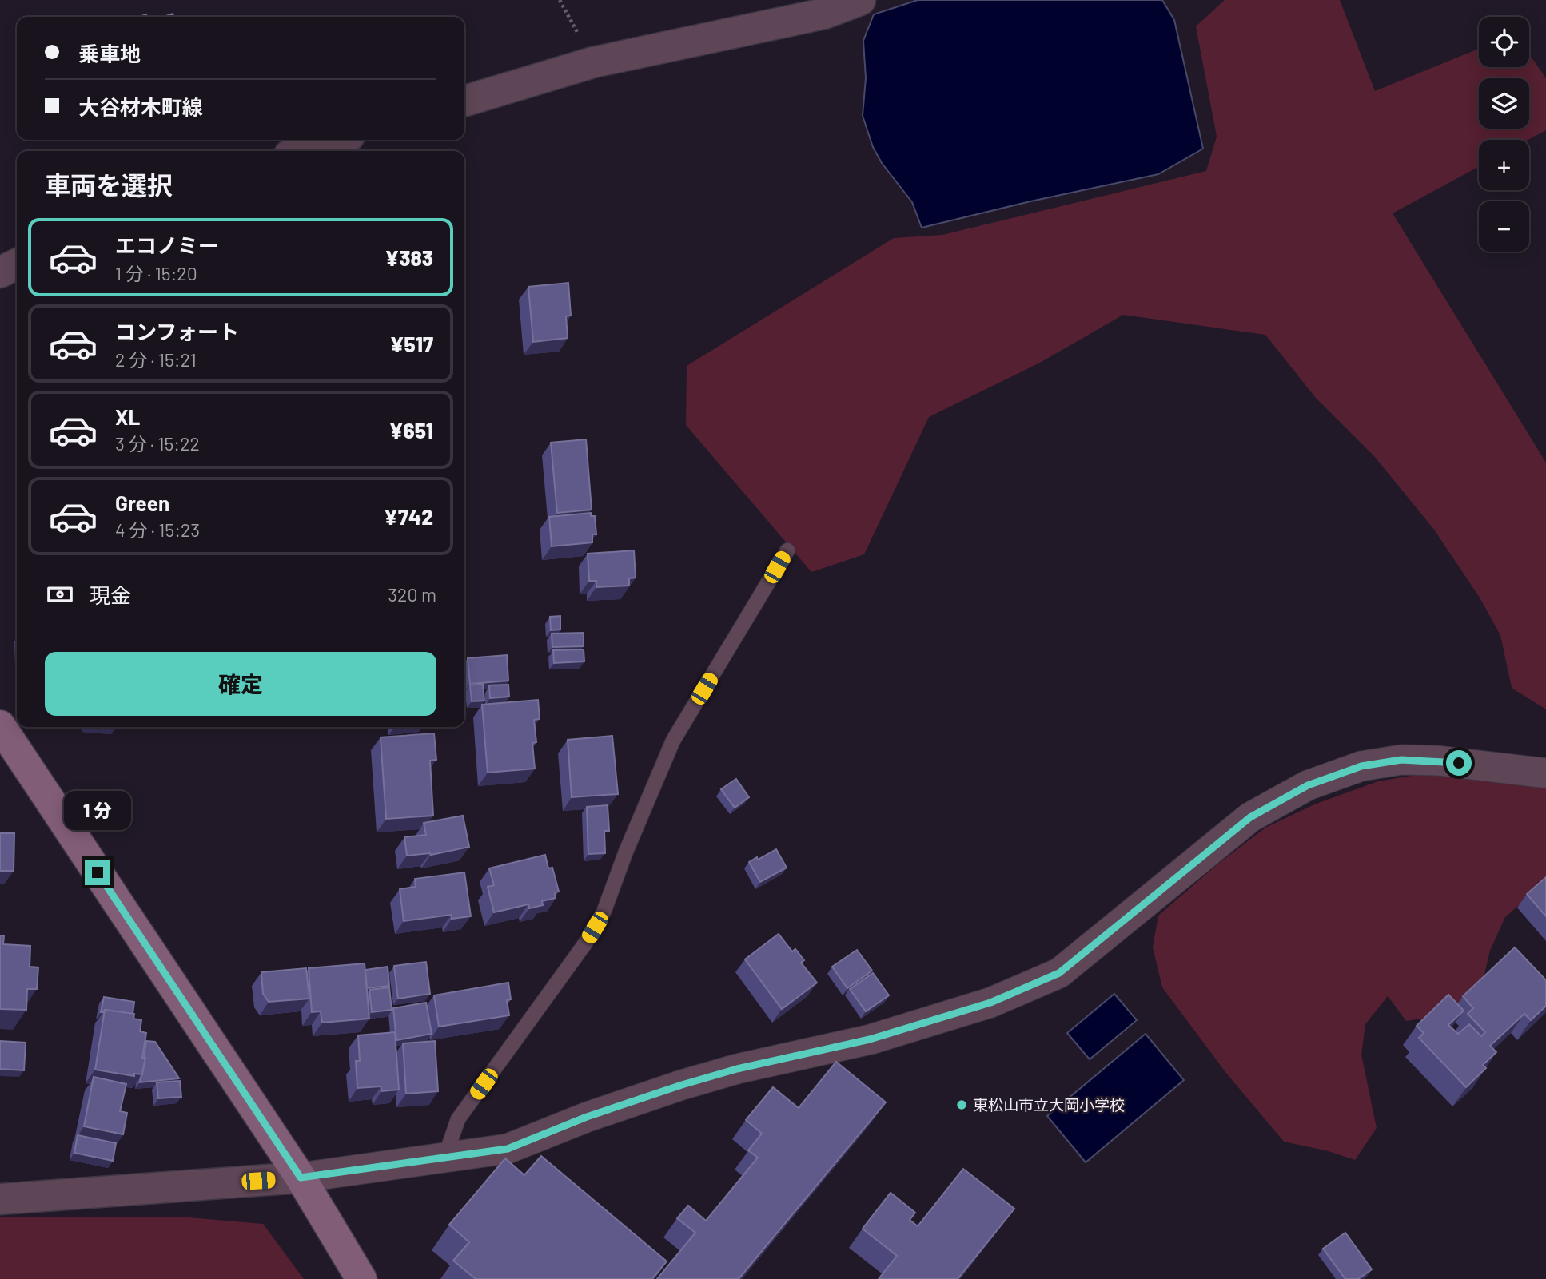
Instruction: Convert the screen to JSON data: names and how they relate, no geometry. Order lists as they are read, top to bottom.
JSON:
{
  "places": ["東松山市立大岡小学校"],
  "page": {
    "map_buttons": ["+", "−"],
    "banner": ["乗車地", "大谷材木町線"],
    "heading": "車両を選択",
    "list": [
      {
        "name": "エコノミー",
        "note": "1 分 · 15:20",
        "value": "¥383"
      },
      {
        "name": "コンフォート",
        "note": "2 分 · 15:21",
        "value": "¥517"
      },
      {
        "name": "XL",
        "note": "3 分 · 15:22",
        "value": "¥651"
      },
      {
        "name": "Green",
        "note": "4 分 · 15:23",
        "value": "¥742"
      }
    ],
    "pay": ["現金", "320 m"],
    "buttons": "確定",
    "bubble": "1 分"
  }
}
